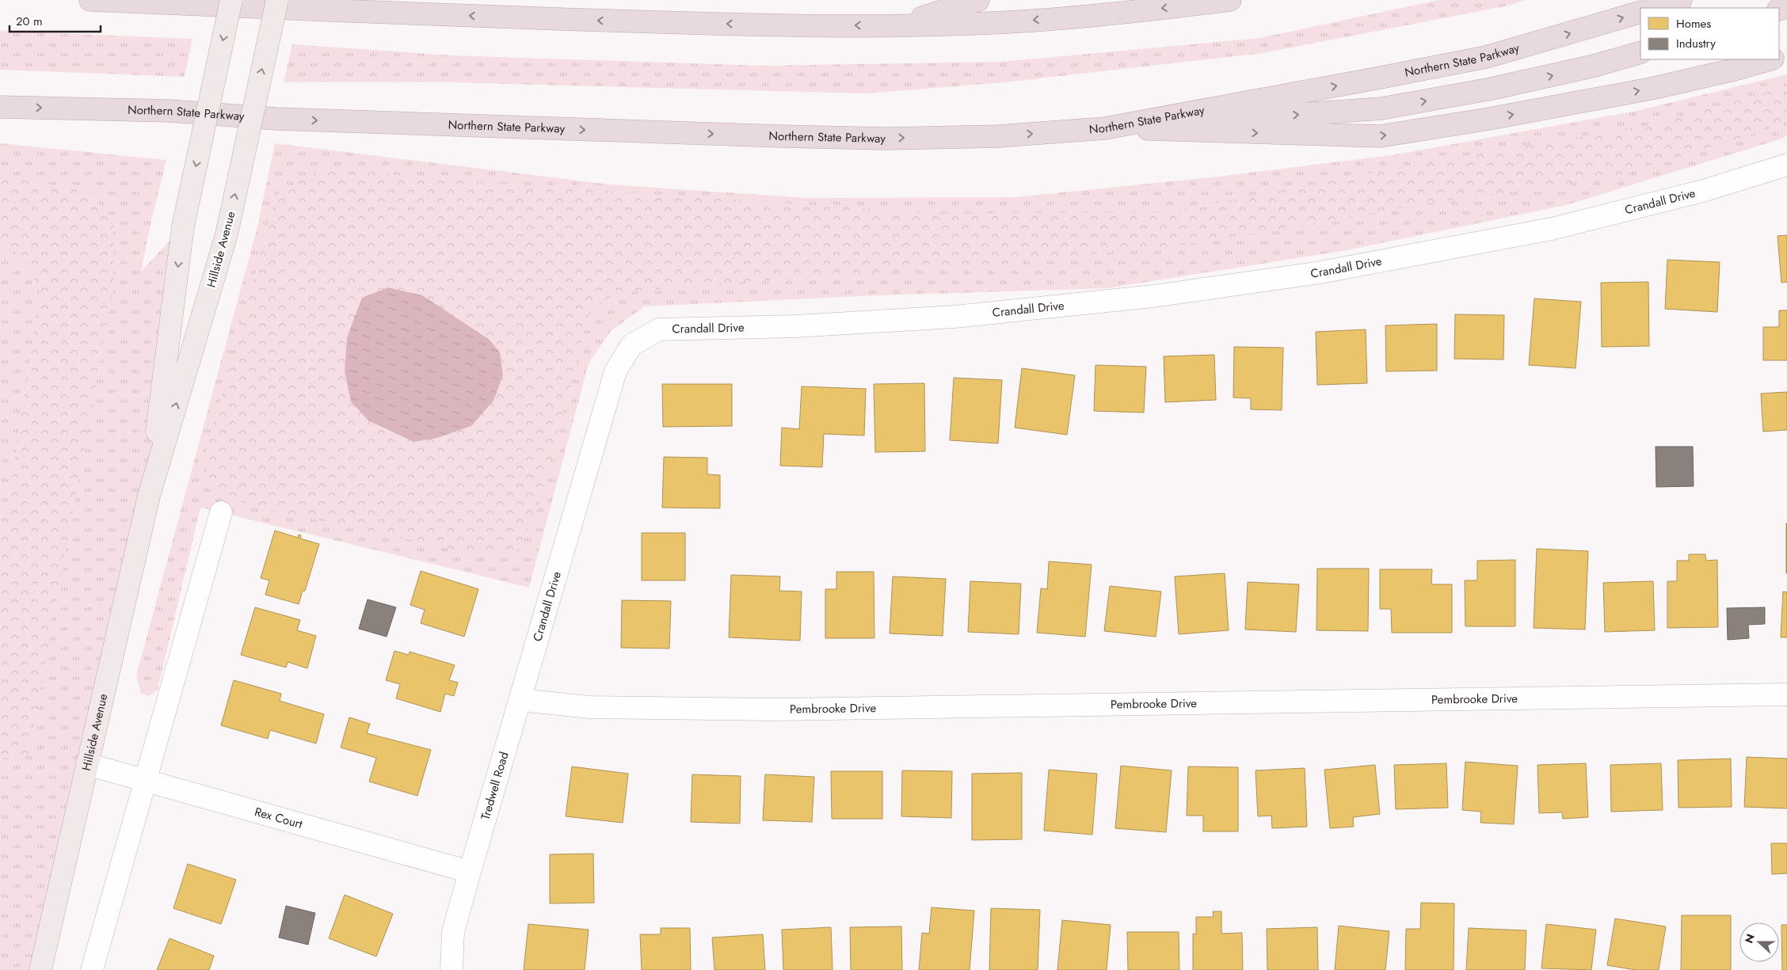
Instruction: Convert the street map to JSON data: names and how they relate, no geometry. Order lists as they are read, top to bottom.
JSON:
{
  "streets": {
    "highway": ["Northern State Parkway"],
    "main road": ["Hillside Avenue"],
    "street": [
      "Crandall Drive",
      "Pembrooke Drive",
      "Tredwell Road",
      "Rex Court"
    ]
  },
  "crossings": [
    ["Crandall Drive", "Pembrooke Drive"],
    ["Crandall Drive", "Tredwell Road"],
    ["Hillside Avenue", "Rex Court"],
    ["Pembrooke Drive", "Tredwell Road"],
    ["Tredwell Road", "Rex Court"]
  ],
  "legend": ["Homes", "Industry"],
  "scale_bar": "20 m",
  "north": "left"
}
